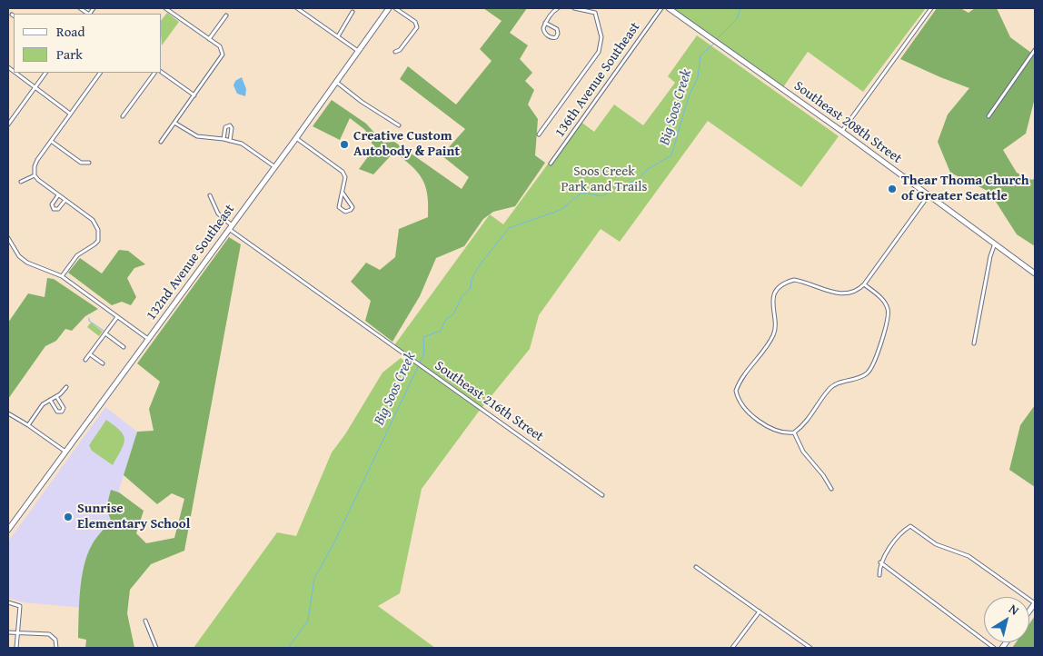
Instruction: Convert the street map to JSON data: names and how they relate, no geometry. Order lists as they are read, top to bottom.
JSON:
{
  "streets": {
    "main road": ["Southeast 208th Street", "132nd Avenue Southeast"],
    "street": ["136th Avenue Southeast", "Southeast 216th Street"]
  },
  "crossings": [
    ["132nd Avenue Southeast", "Southeast 216th Street"]
  ],
  "water": ["Big Soos Creek"],
  "parks": ["Soos Creek Park and Trails"],
  "places": ["Creative Custom Autobody & Paint", "Thear Thoma Church of Greater Seattle", "Sunrise Elementary School"],
  "legend": ["Road", "Park"],
  "north": "top right"
}
